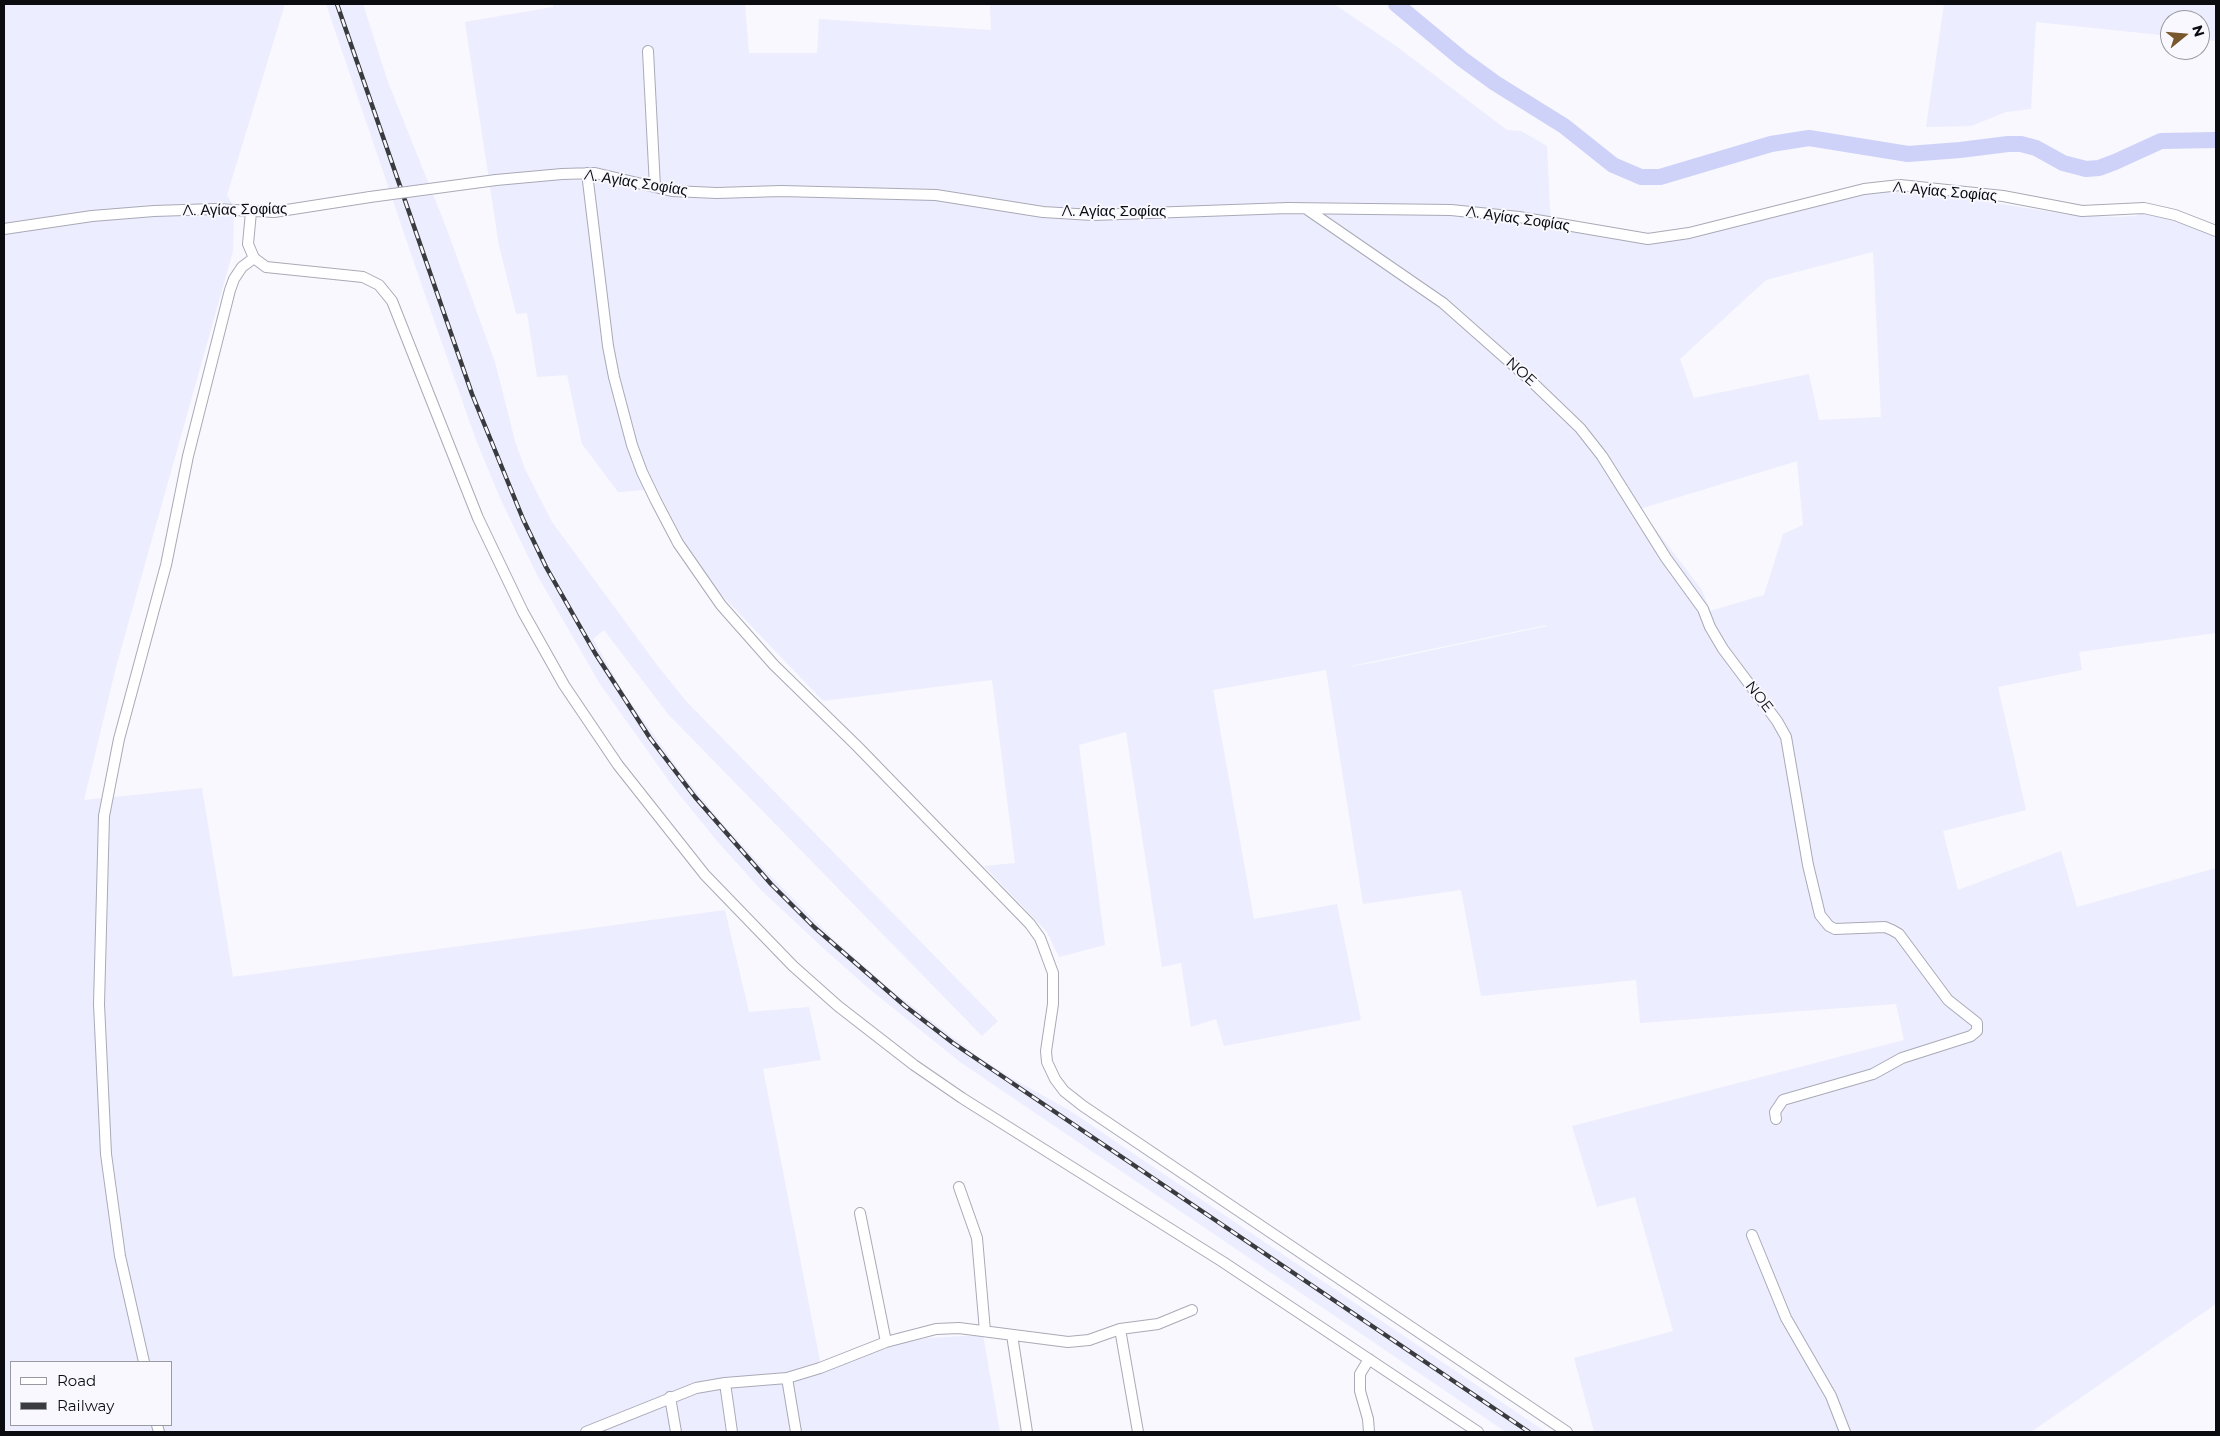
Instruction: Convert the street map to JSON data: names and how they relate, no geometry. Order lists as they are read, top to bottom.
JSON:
{
  "streets": {
    "street": ["Λ. Αγίας Σοφίας", "NOE"]
  },
  "crossings": [
    ["Λ. Αγίας Σοφίας", "NOE"]
  ],
  "legend": ["Road", "Railway"],
  "north": "right"
}
